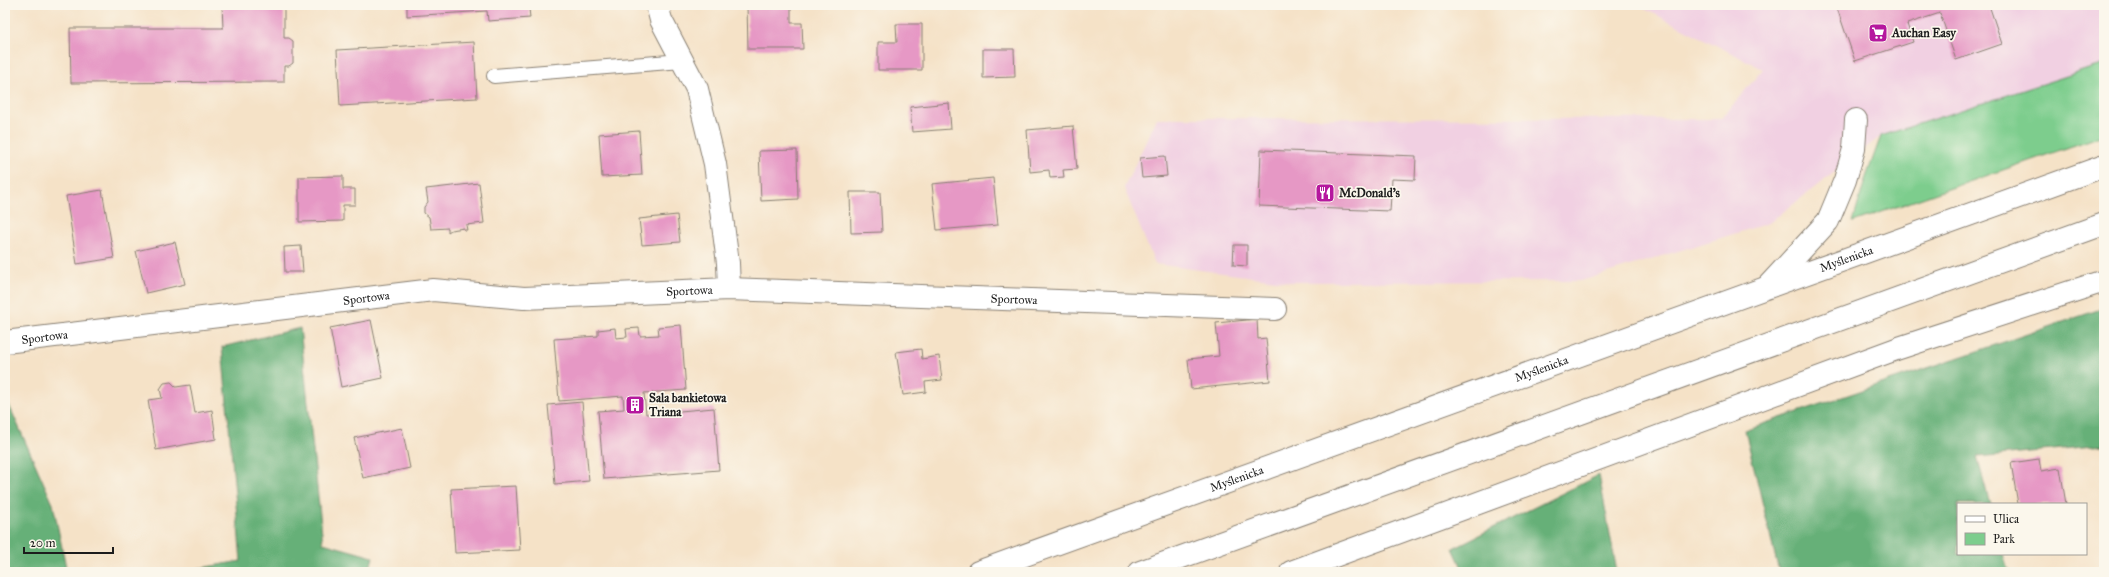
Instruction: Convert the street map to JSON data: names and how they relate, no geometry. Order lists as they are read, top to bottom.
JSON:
{
  "streets": {
    "main road": ["Myślenicka", "Sportowa"]
  },
  "places": {
    "supermarket": ["Auchan Easy"],
    "restaurant": ["McDonald's"],
    "building": ["Sala bankietowa Triana"]
  },
  "legend": ["Ulica", "Park"],
  "scale_bar": "20 m"
}
